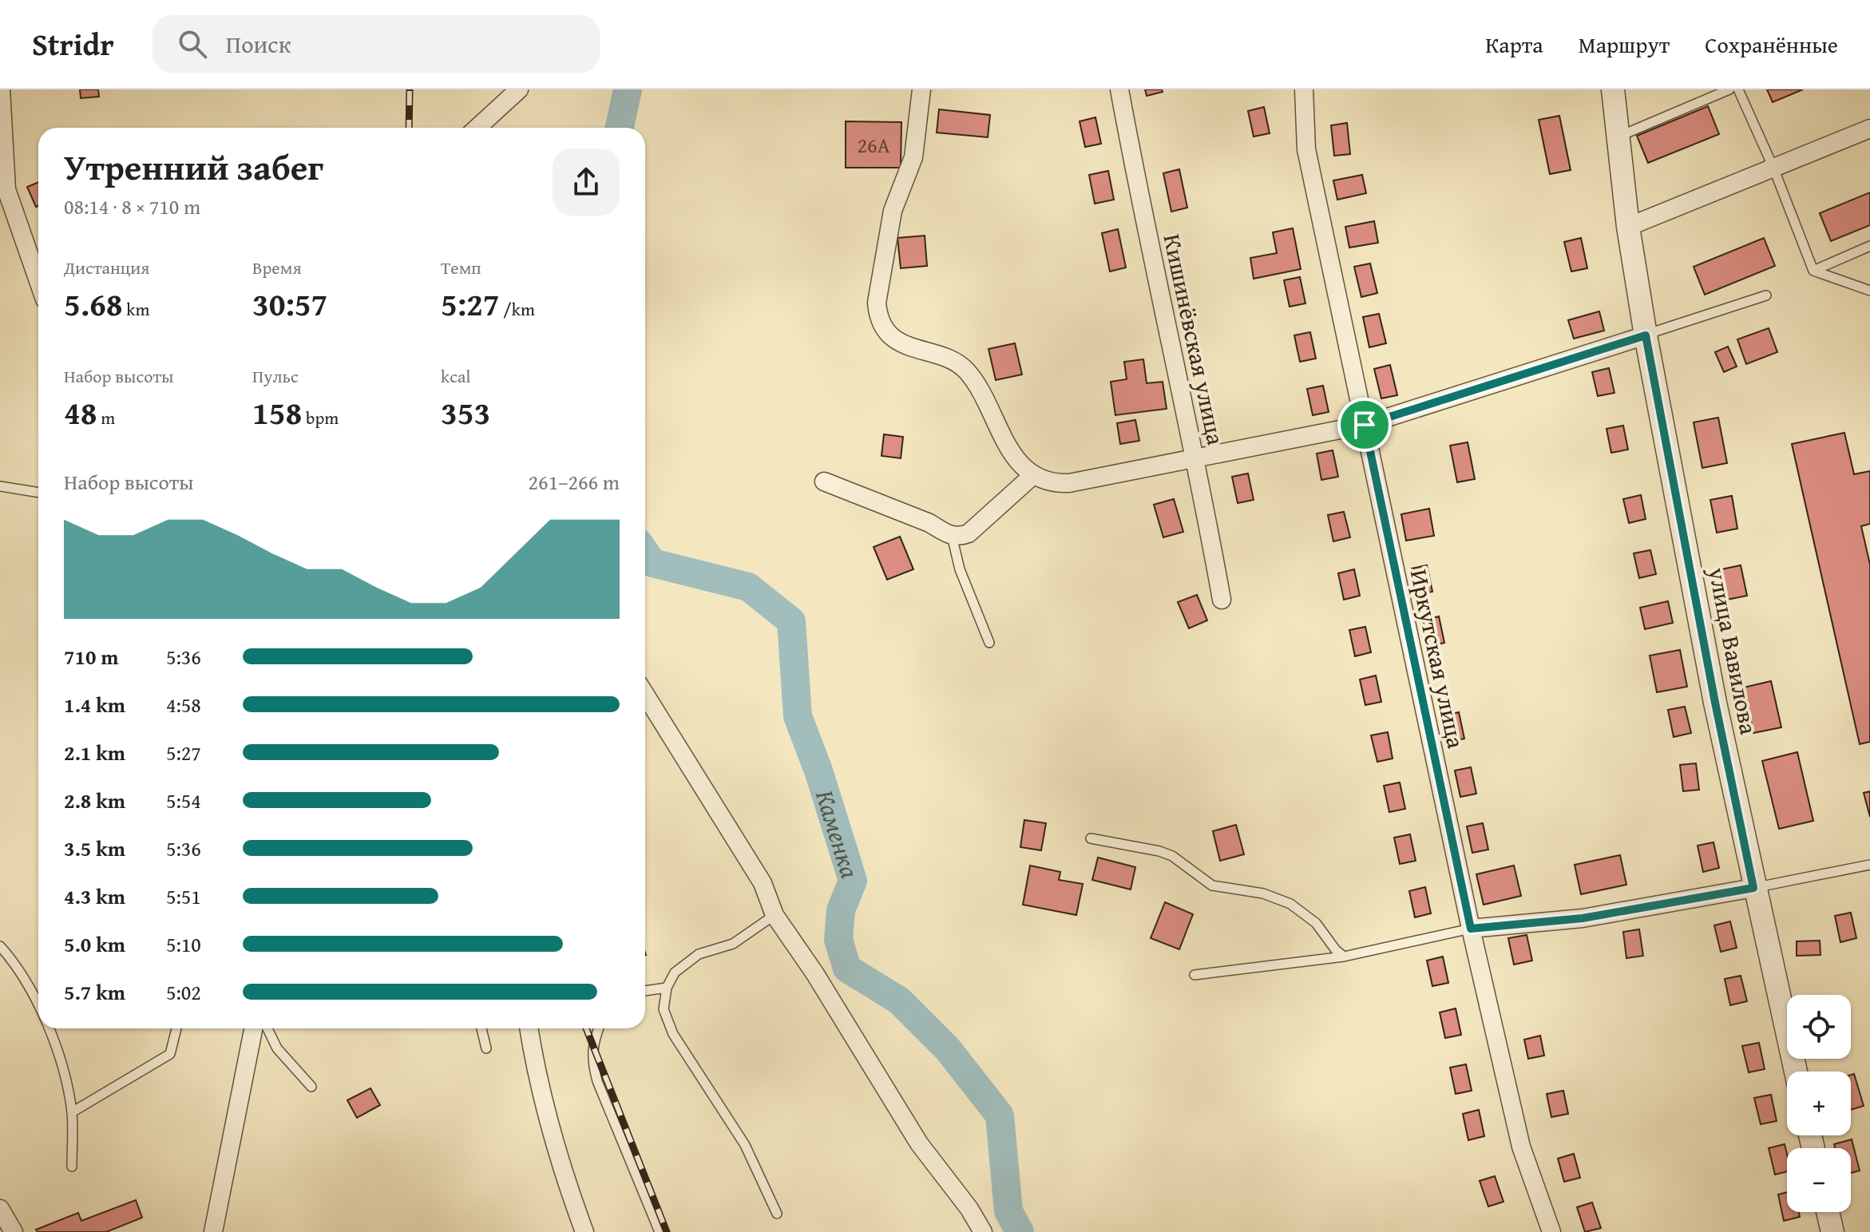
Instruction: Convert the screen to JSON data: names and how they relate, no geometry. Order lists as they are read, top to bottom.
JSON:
{
  "streets": {
    "street": ["Кишинёвская улица", "улица Вавилова", "Иркутская улица"]
  },
  "water": ["Каменка"],
  "house_numbers": ["26А"],
  "page": {
    "header": "Stridr",
    "search": "Поиск",
    "nav": ["Карта", "Маршрут", "Сохранённые"],
    "heading": ["Утренний забег", "08:14 · 8 × 710 m"],
    "stats": [
      ["Дистанция", "5.68 km"],
      ["Время", "30:57"],
      ["Темп", "5:27 /km"],
      ["Набор высоты", "48 m"],
      ["Пульс", "158 bpm"],
      ["kcal", "353"]
    ],
    "chart": ["Набор высоты", "261–266 m"],
    "list": [
      {
        "name": "710 m",
        "note": "5:36"
      },
      {
        "name": "1.4 km",
        "note": "4:58"
      },
      {
        "name": "2.1 km",
        "note": "5:27"
      },
      {
        "name": "2.8 km",
        "note": "5:54"
      },
      {
        "name": "3.5 km",
        "note": "5:36"
      },
      {
        "name": "4.3 km",
        "note": "5:51"
      },
      {
        "name": "5.0 km",
        "note": "5:10"
      },
      {
        "name": "5.7 km",
        "note": "5:02"
      }
    ],
    "map_buttons": ["+", "−"]
  }
}
